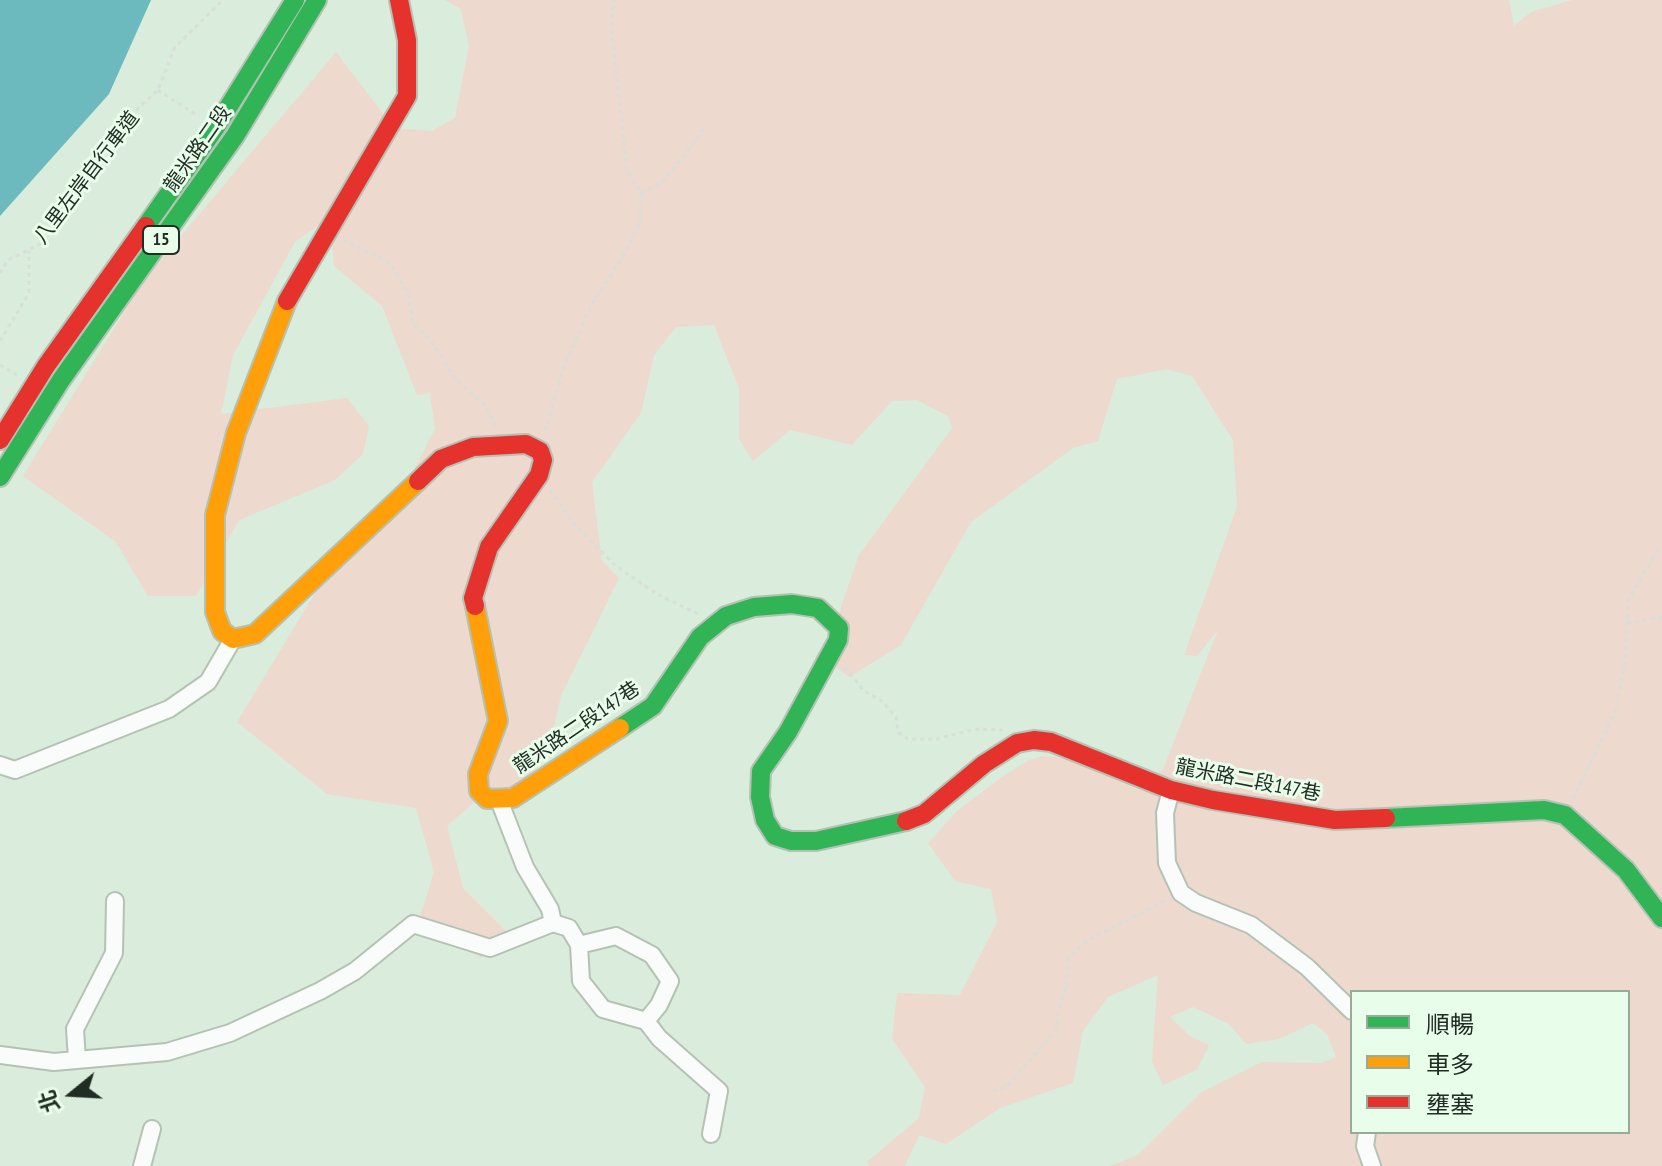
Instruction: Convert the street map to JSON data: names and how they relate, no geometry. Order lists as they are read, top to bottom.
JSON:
{
  "streets": {
    "street": ["龍米路二段", "15", "龍米路二段147巷"],
    "path": ["八里左岸自行車道"]
  },
  "legend": ["順暢", "車多", "壅塞"],
  "north": "left"
}
